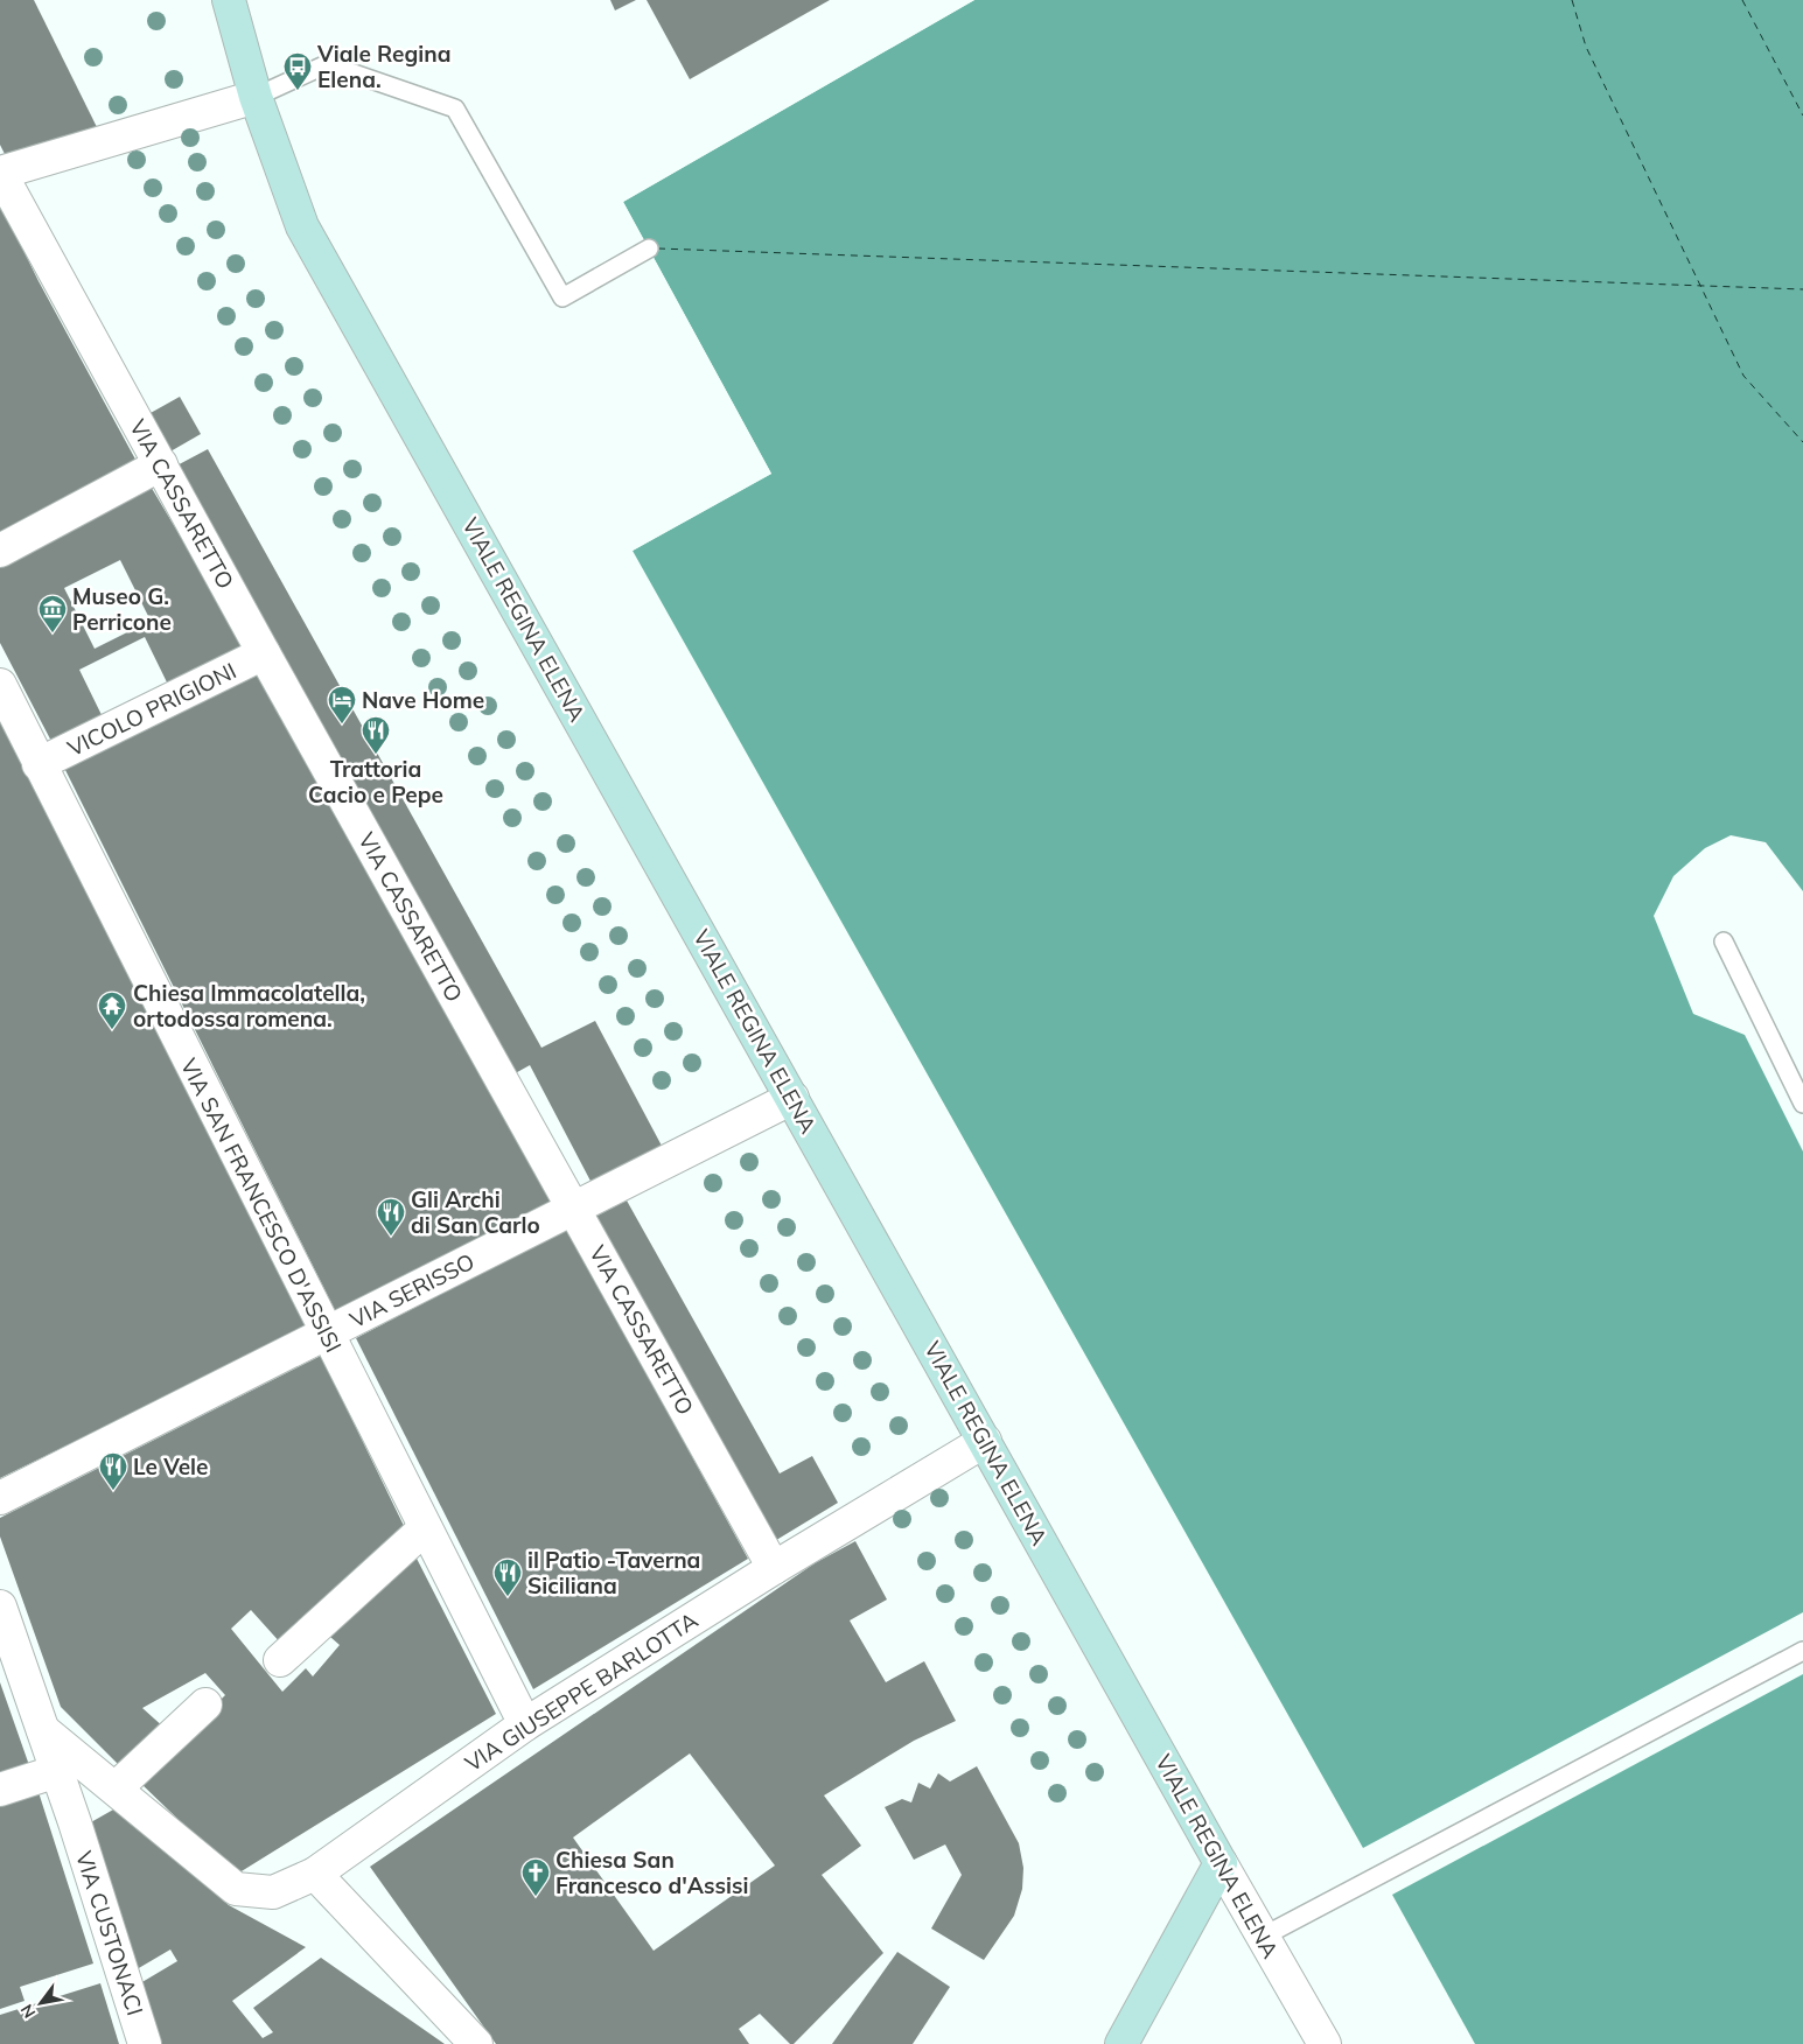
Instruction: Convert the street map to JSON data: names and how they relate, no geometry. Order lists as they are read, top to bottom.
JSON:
{
  "streets": {
    "street": [
      "VIA CASSARETTO",
      "VIALE REGINA ELENA",
      "VICOLO PRIGIONI",
      "VIA SAN FRANCESCO D'ASSISI",
      "VIA SERISSO",
      "VIA GIUSEPPE BARLOTTA",
      "VIA CUSTONACI"
    ]
  },
  "crossings": [
    ["VIA CASSARETTO", "VICOLO PRIGIONI"],
    ["VIA CASSARETTO", "VIA SERISSO"],
    ["VIA CASSARETTO", "VIA GIUSEPPE BARLOTTA"],
    ["VIALE REGINA ELENA", "VIA SERISSO"],
    ["VIALE REGINA ELENA", "VIA GIUSEPPE BARLOTTA"],
    ["VICOLO PRIGIONI", "VIA SAN FRANCESCO D'ASSISI"],
    ["VIA SAN FRANCESCO D'ASSISI", "VIA SERISSO"],
    ["VIA SAN FRANCESCO D'ASSISI", "VIA GIUSEPPE BARLOTTA"]
  ],
  "places": {
    "bus stop": ["Viale Regina Elena."],
    "museum": ["Museo G. Perricone"],
    "hotel": ["Nave Home"],
    "restaurant": [
      "Trattoria Cacio e Pepe",
      "Gli Archi di San Carlo",
      "Le Vele",
      "il Patio -Taverna Siciliana"
    ],
    "temple": ["Chiesa Immacolatella, ortodossa romena."],
    "church": ["Chiesa San Francesco d'Assisi"]
  },
  "north": "bottom left"
}
